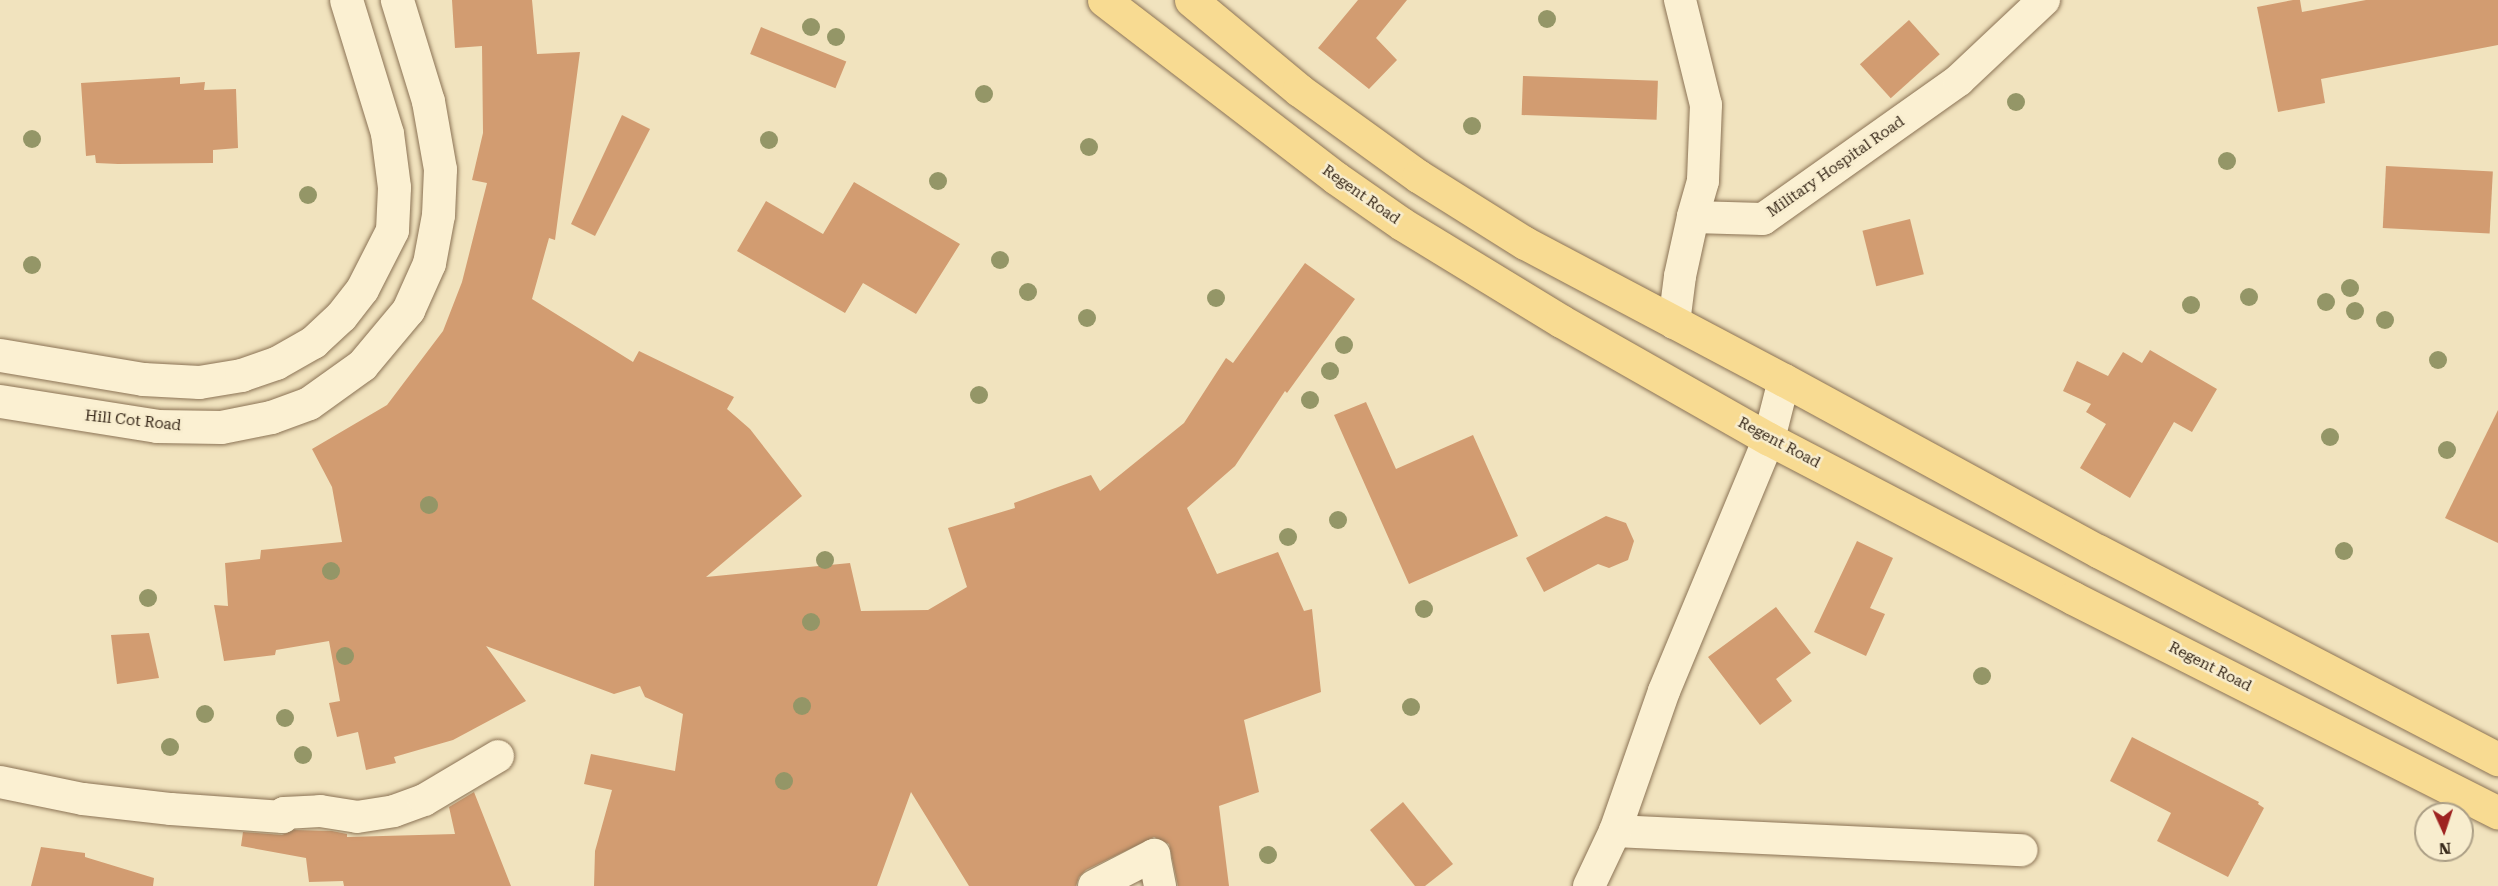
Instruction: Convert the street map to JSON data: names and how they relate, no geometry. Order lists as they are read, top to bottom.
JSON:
{
  "streets": {
    "main road": ["Regent Road", "Hill Cot Road"],
    "street": ["Military Hospital Road"]
  },
  "north": "bottom"
}
